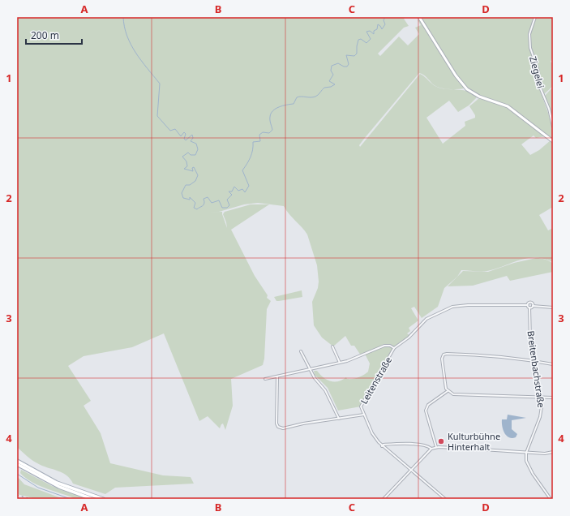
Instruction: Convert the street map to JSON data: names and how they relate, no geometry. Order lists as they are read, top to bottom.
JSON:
{
  "streets": {
    "street": ["Ziegelei", "Breitenbachstraße", "Leitenstraße"]
  },
  "places": ["Kulturbühne Hinterhalt"],
  "scale_bar": "200 m",
  "grid": {
    "columns": [
      "A",
      "B",
      "C",
      "D"
    ],
    "rows": [
      "1",
      "2",
      "3",
      "4"
    ]
  }
}
